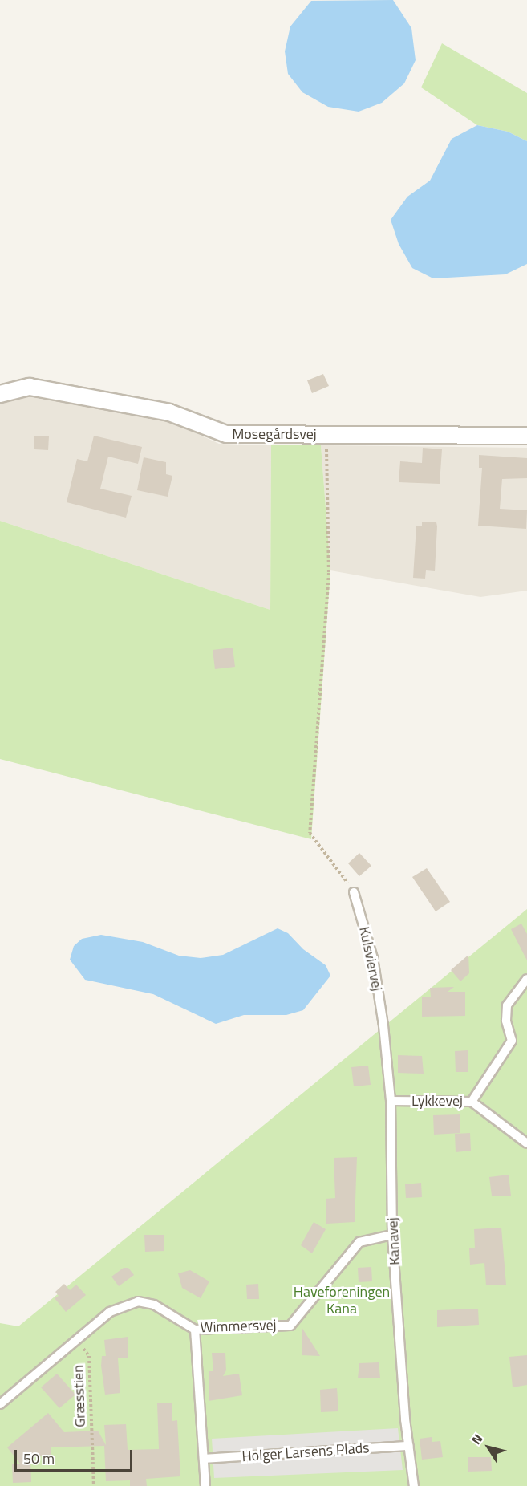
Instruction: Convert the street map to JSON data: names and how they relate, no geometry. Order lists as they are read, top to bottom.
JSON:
{
  "streets": {
    "street": ["Mosegårdsvej"],
    "lane": [
      "Kulsviervej",
      "Lykkevej",
      "Kanavej",
      "Wimmersvej",
      "Holger Larsens Plads"
    ],
    "path": ["Græsstien"]
  },
  "crossings": [
    ["Kulsviervej", "Kanavej"],
    ["Lykkevej", "Kanavej"],
    ["Kanavej", "Wimmersvej"],
    ["Kanavej", "Holger Larsens Plads"],
    ["Wimmersvej", "Græsstien"]
  ],
  "parks": ["Haveforeningen Kana"],
  "scale_bar": "50 m",
  "north": "top left"
}
